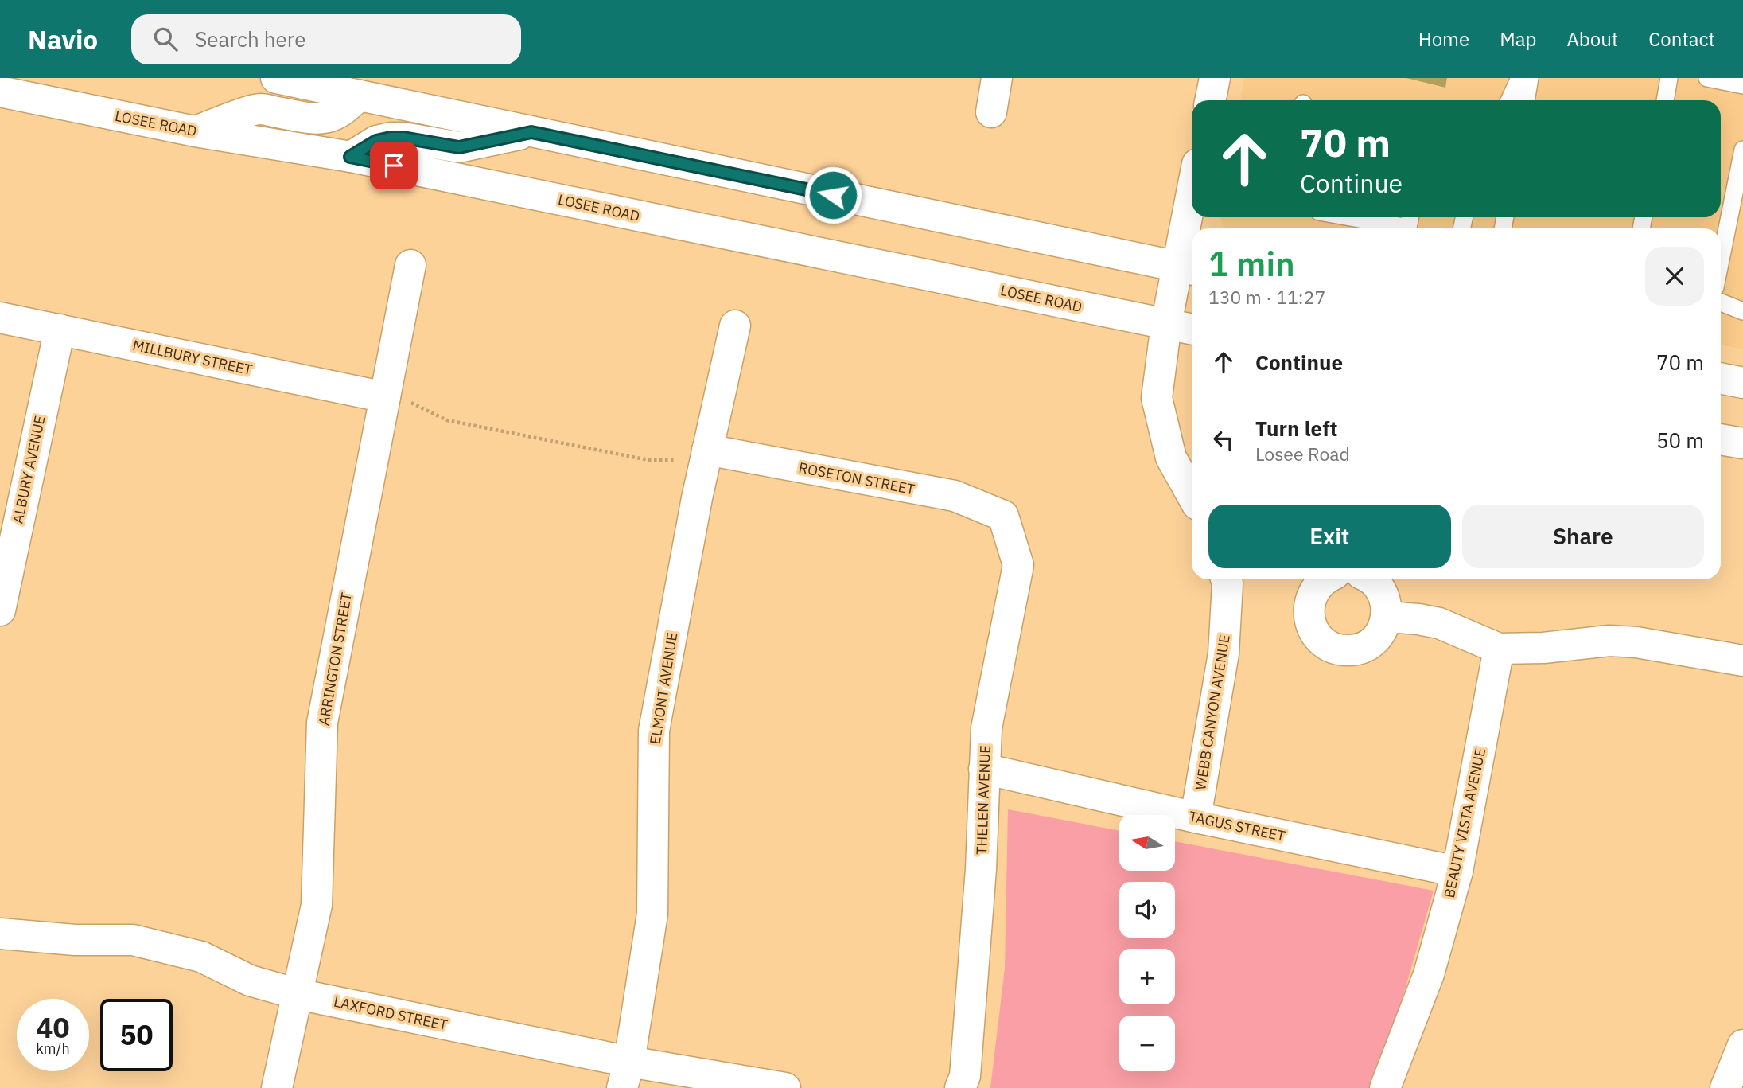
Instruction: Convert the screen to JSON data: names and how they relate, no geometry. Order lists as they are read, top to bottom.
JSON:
{
  "streets": {
    "street": [
      "LOSEE ROAD",
      "MILLBURY STREET",
      "ALBURY AVENUE",
      "ROSETON STREET",
      "ARRINGTON STREET",
      "ELMONT AVENUE",
      "WEBB CANYON AVENUE",
      "THELEN AVENUE",
      "BEAUTY VISTA AVENUE",
      "TAGUS STREET",
      "LAXFORD STREET"
    ]
  },
  "crossings": [
    ["MILLBURY STREET", "ALBURY AVENUE"],
    ["MILLBURY STREET", "ARRINGTON STREET"],
    ["ROSETON STREET", "ELMONT AVENUE"],
    ["ROSETON STREET", "THELEN AVENUE"],
    ["ARRINGTON STREET", "LAXFORD STREET"],
    ["ELMONT AVENUE", "LAXFORD STREET"],
    ["WEBB CANYON AVENUE", "TAGUS STREET"],
    ["THELEN AVENUE", "TAGUS STREET"],
    ["BEAUTY VISTA AVENUE", "TAGUS STREET"]
  ],
  "north": "left",
  "page": {
    "header": "Navio",
    "search": "Search here",
    "nav": [
      "Home",
      "Map",
      "About",
      "Contact"
    ],
    "turn": ["70 m", "Continue"],
    "heading": ["1 min", "130 m · 11:27"],
    "list": [
      {
        "name": "Continue",
        "value": "70 m"
      },
      {
        "name": "Turn left",
        "note": "Losee Road",
        "value": "50 m"
      }
    ],
    "buttons": ["Exit", "Share"],
    "map_buttons": ["+", "−"],
    "speed": "40 km/h",
    "limit": "50"
  }
}
